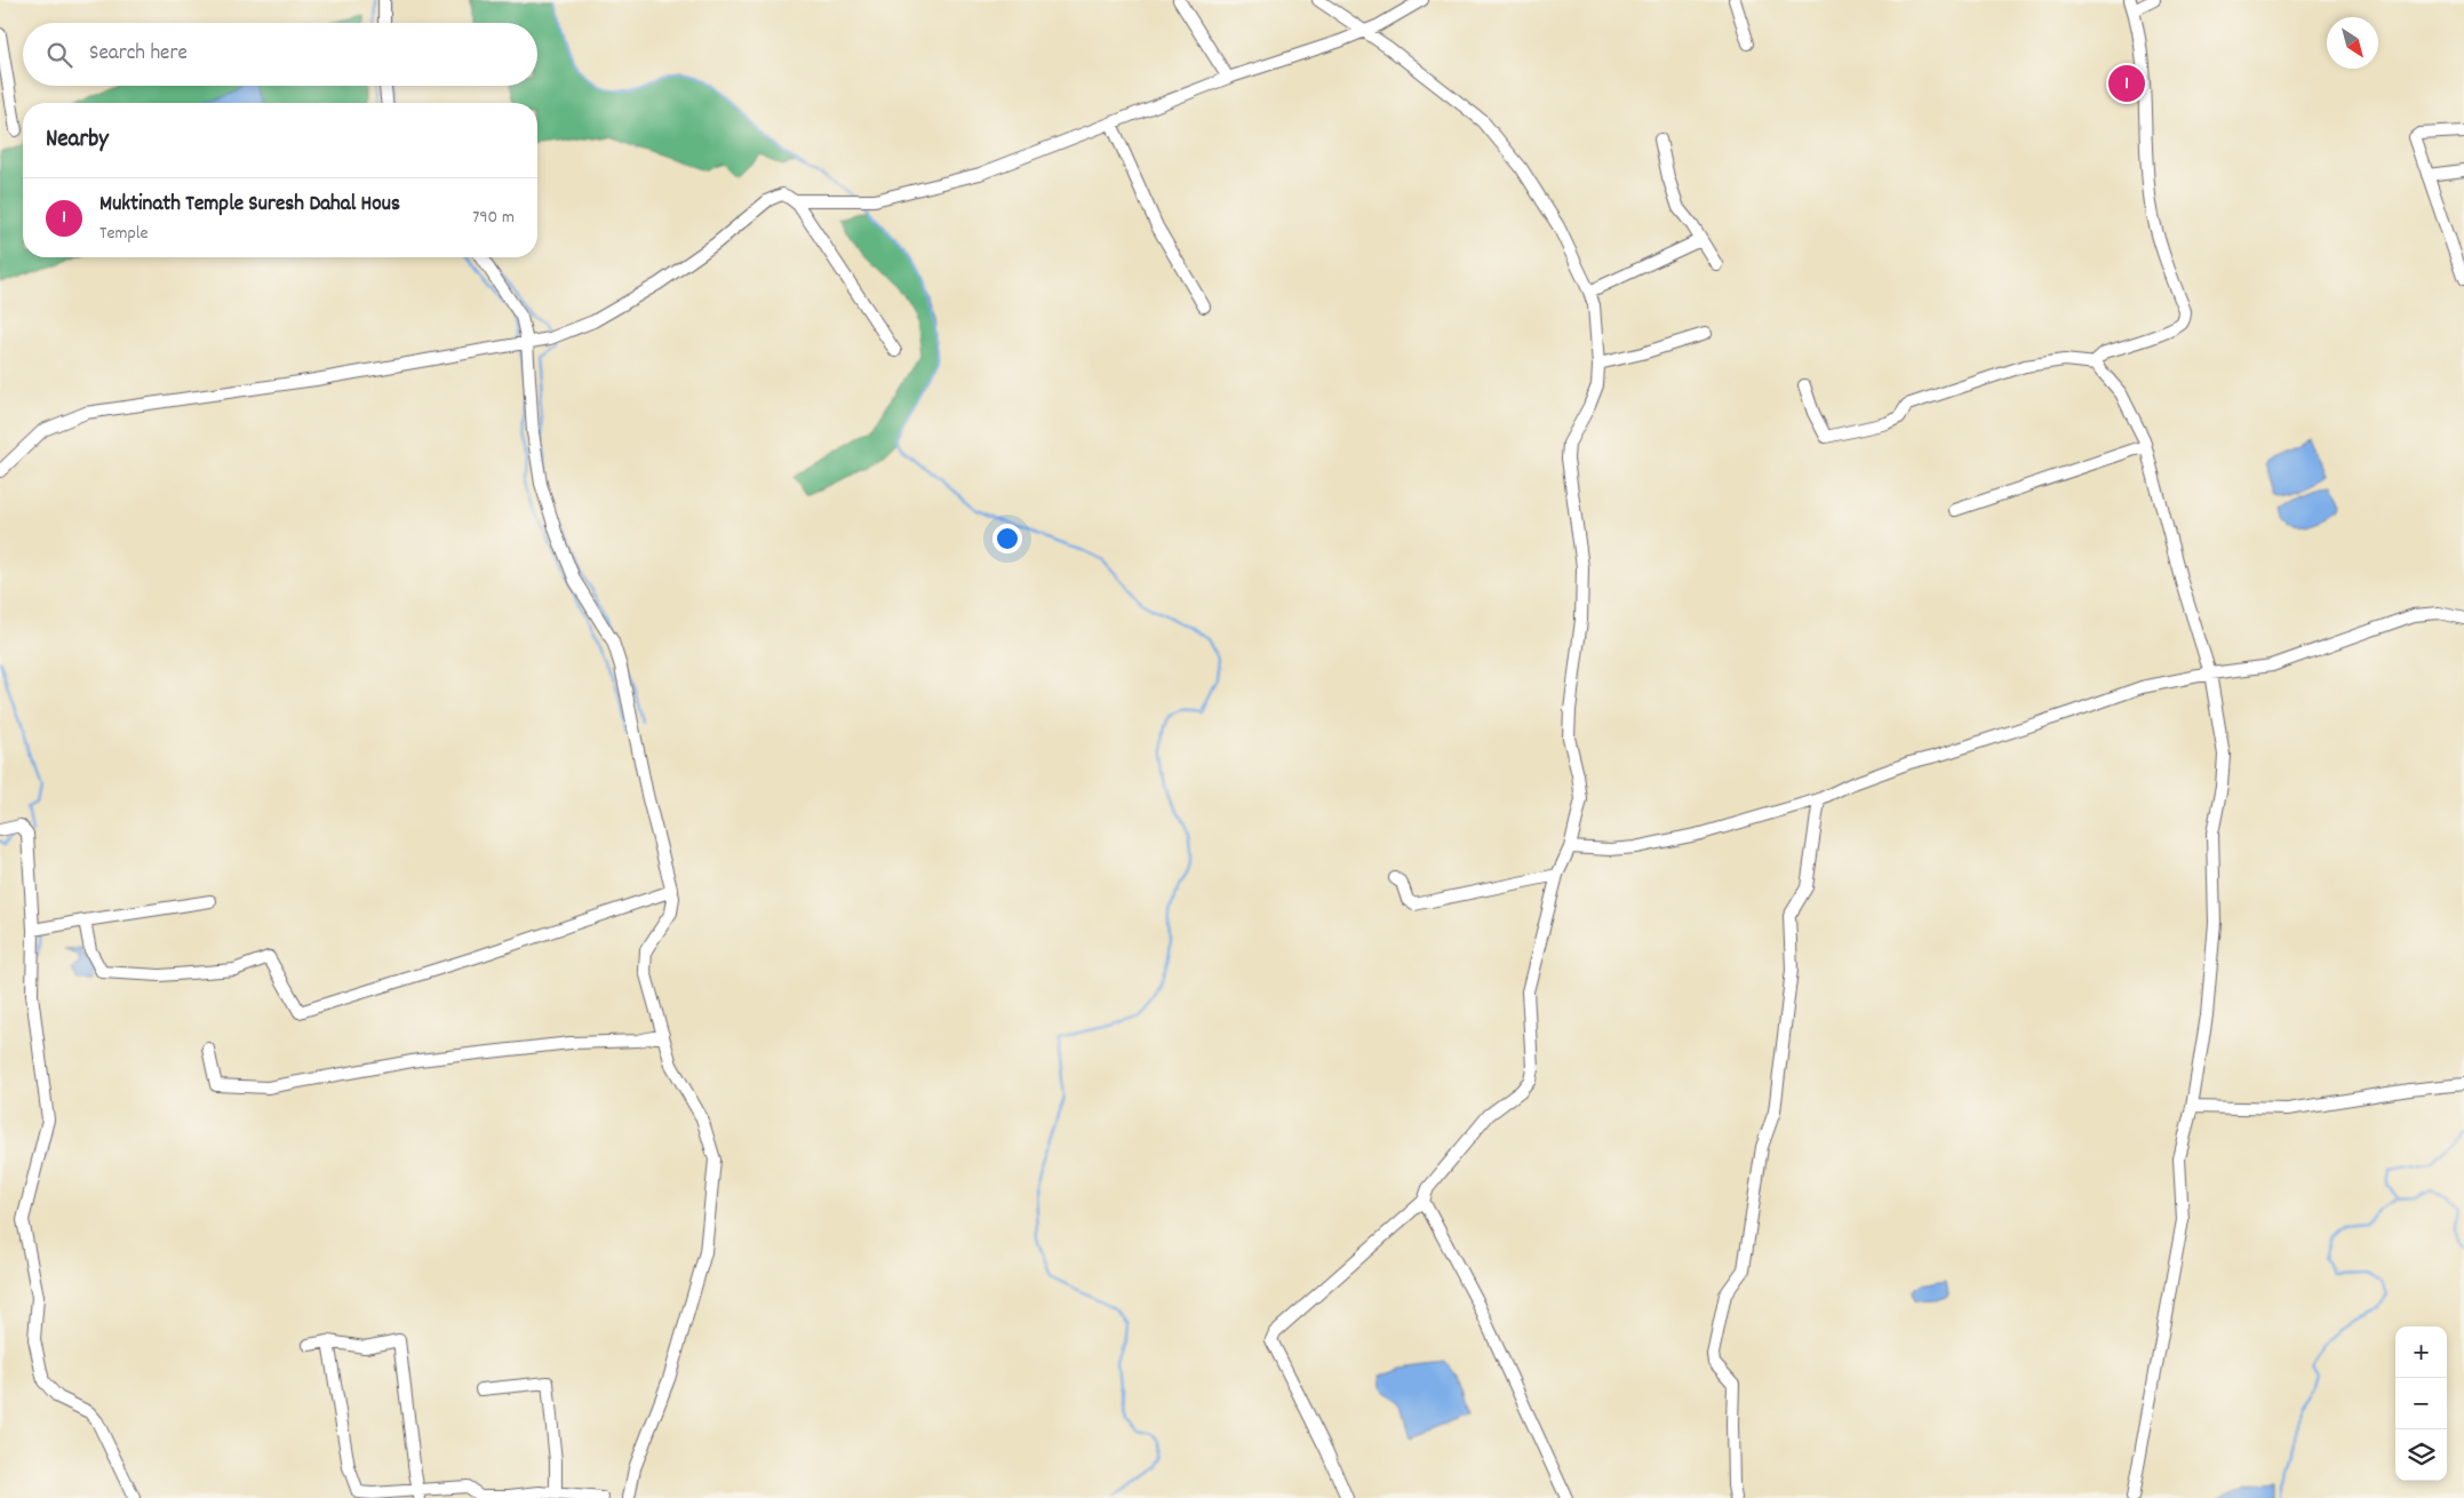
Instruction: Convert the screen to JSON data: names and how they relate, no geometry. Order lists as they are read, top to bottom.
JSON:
{
  "north": "bottom right",
  "page": {
    "search": "Search here",
    "pins": "1",
    "heading": "Nearby",
    "list": [
      {
        "mark": "1",
        "name": "Muktinath Temple Suresh Dahal Hous",
        "note": "Temple",
        "value": "790 m"
      }
    ],
    "map_buttons": ["+", "−"]
  }
}
